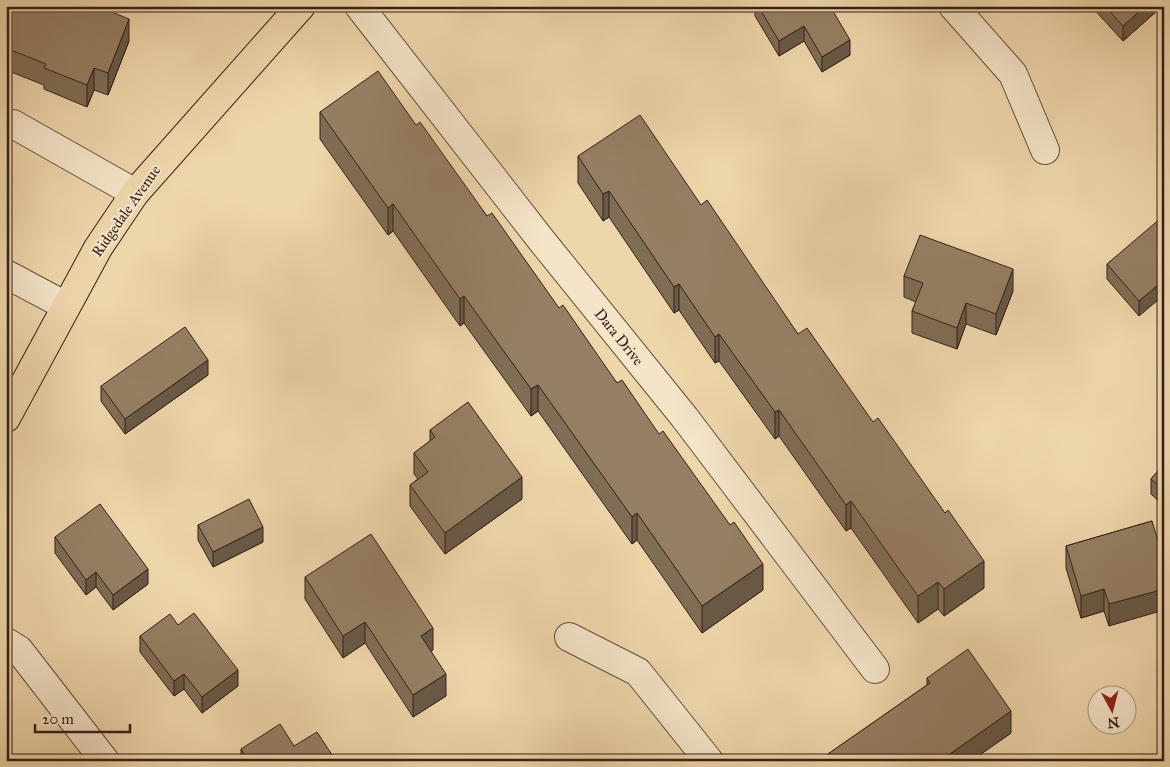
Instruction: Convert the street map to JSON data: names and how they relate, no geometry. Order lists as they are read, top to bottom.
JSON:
{
  "streets": {
    "main road": ["Ridgedale Avenue"],
    "street": ["Dara Drive"]
  },
  "scale_bar": "20 m",
  "north": "bottom"
}
